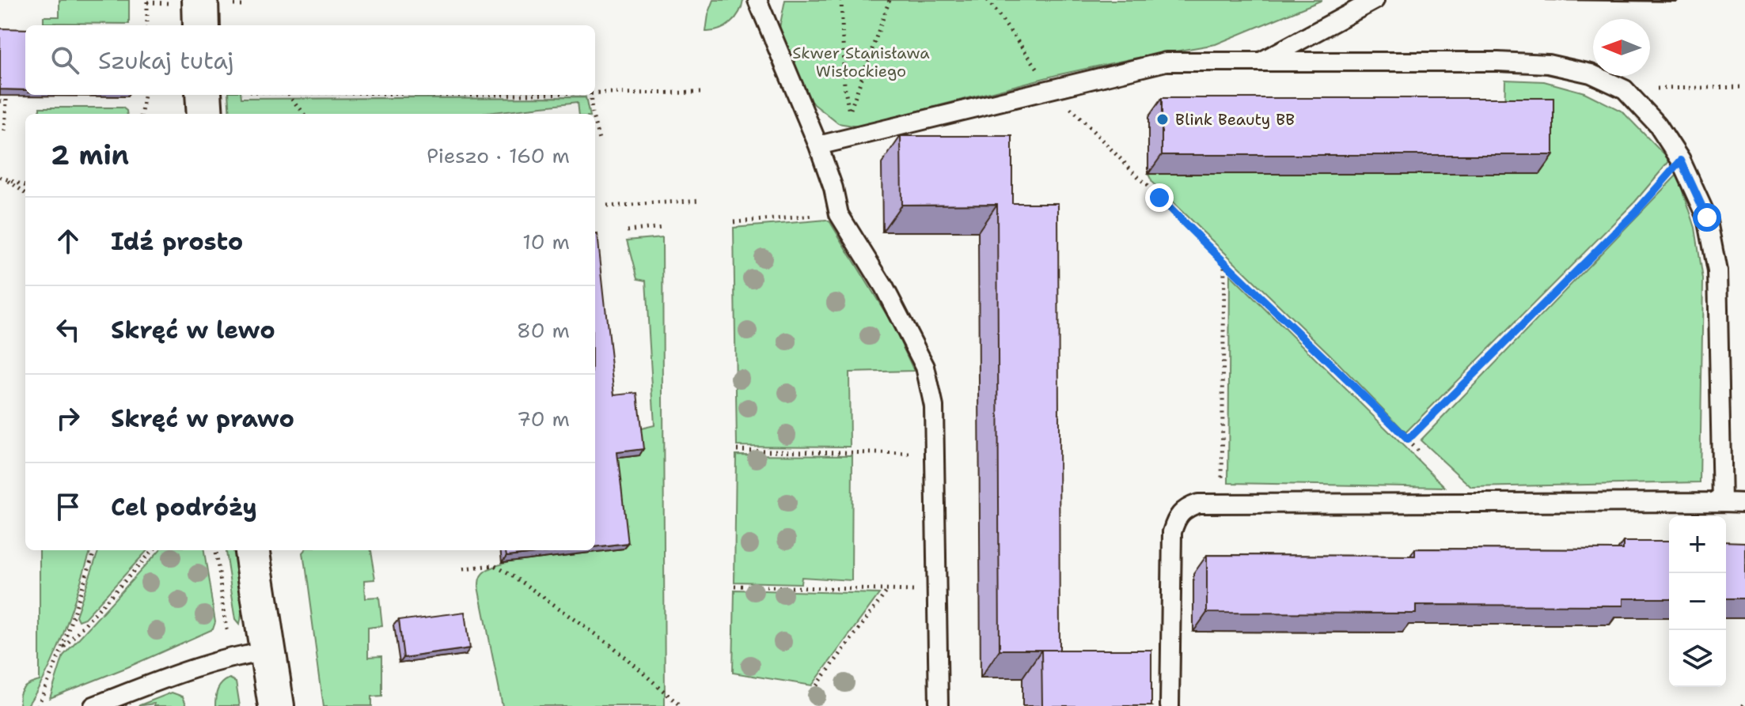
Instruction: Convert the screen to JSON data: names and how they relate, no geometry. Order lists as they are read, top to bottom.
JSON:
{
  "parks": ["Skwer Stanisława Wisłockiego"],
  "places": ["Blink Beauty BB"],
  "north": "left",
  "page": {
    "search": "Szukaj tutaj",
    "heading": ["2 min", "Pieszo · 160 m"],
    "list": [
      ["Idź prosto", "10 m"],
      ["Skręć w lewo", "80 m"],
      ["Skręć w prawo", "70 m"],
      "Cel podróży"
    ],
    "map_buttons": ["+", "−"]
  }
}
